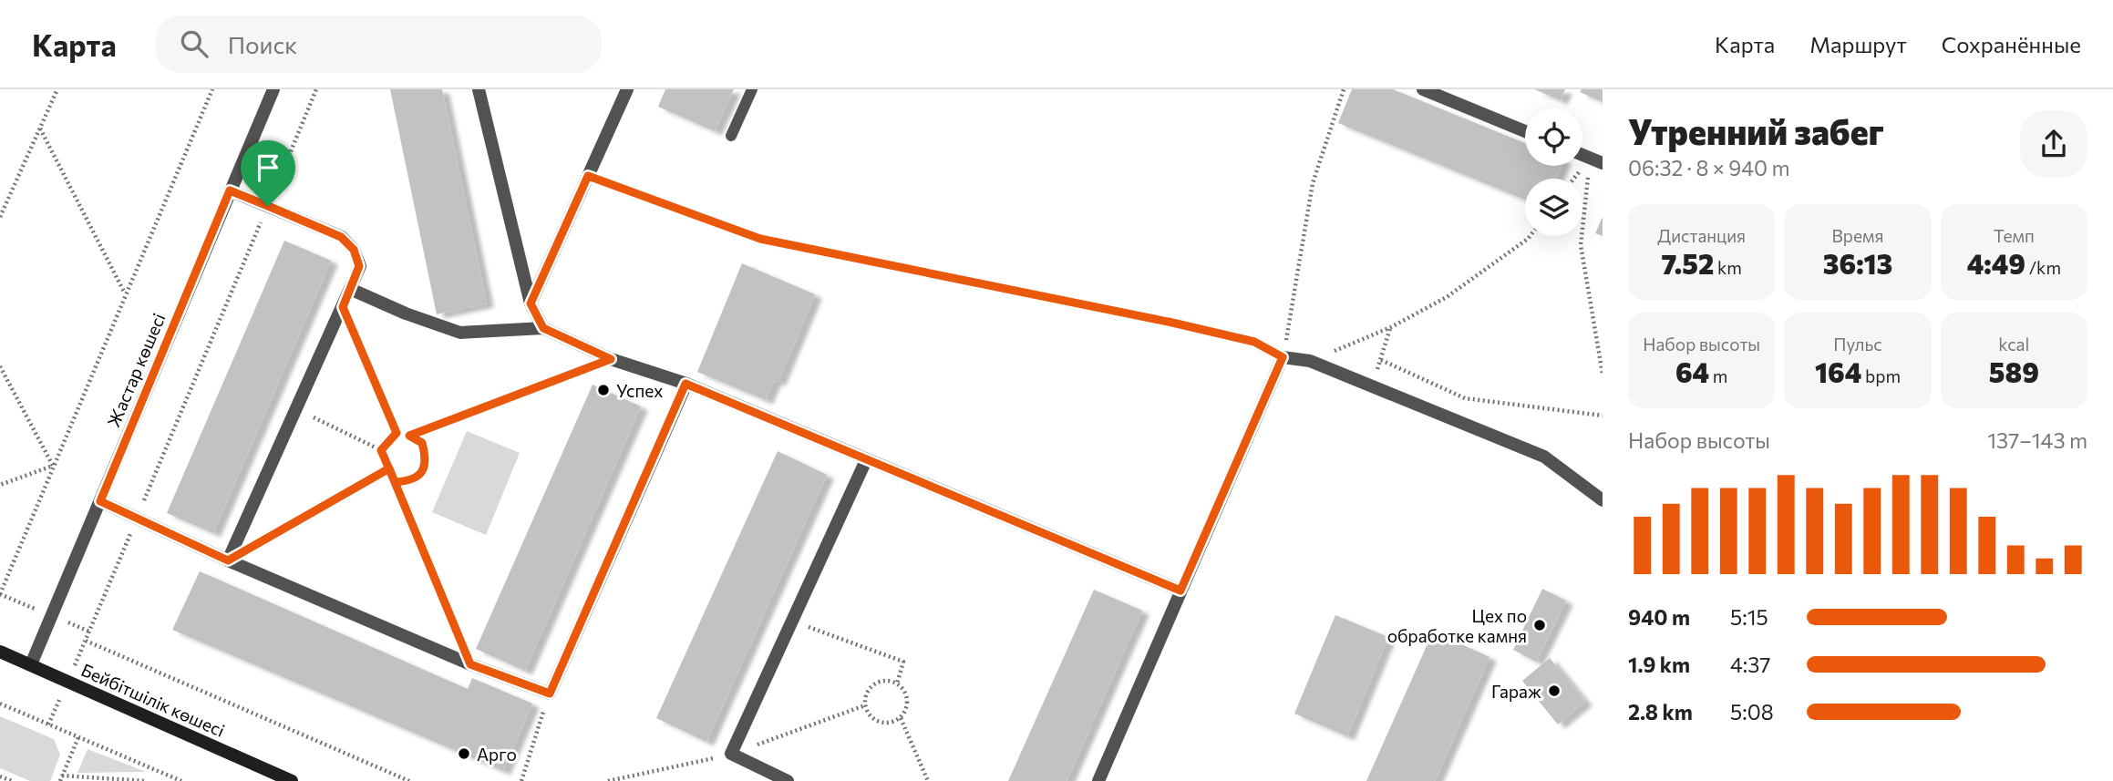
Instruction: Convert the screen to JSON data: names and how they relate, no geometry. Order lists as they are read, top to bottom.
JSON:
{
  "streets": {
    "street": ["Жастар көшесі", "Бейбітшілік көшесі"]
  },
  "crossings": [
    ["Жастар көшесі", "Бейбітшілік көшесі"]
  ],
  "places": [
    "Успех",
    "Цех по обработке камня",
    "Гараж",
    "Арго"
  ],
  "page": {
    "header": "Карта",
    "search": "Поиск",
    "nav": ["Карта", "Маршрут", "Сохранённые"],
    "heading": ["Утренний забег", "06:32 · 8 × 940 m"],
    "stats": [
      ["Дистанция", "7.52 km"],
      ["Время", "36:13"],
      ["Темп", "4:49 /km"],
      ["Набор высоты", "64 m"],
      ["Пульс", "164 bpm"],
      ["kcal", "589"]
    ],
    "chart": ["Набор высоты", "137–143 m"],
    "list": [
      {
        "name": "940 m",
        "note": "5:15"
      },
      {
        "name": "1.9 km",
        "note": "4:37"
      },
      {
        "name": "2.8 km",
        "note": "5:08"
      }
    ]
  }
}
